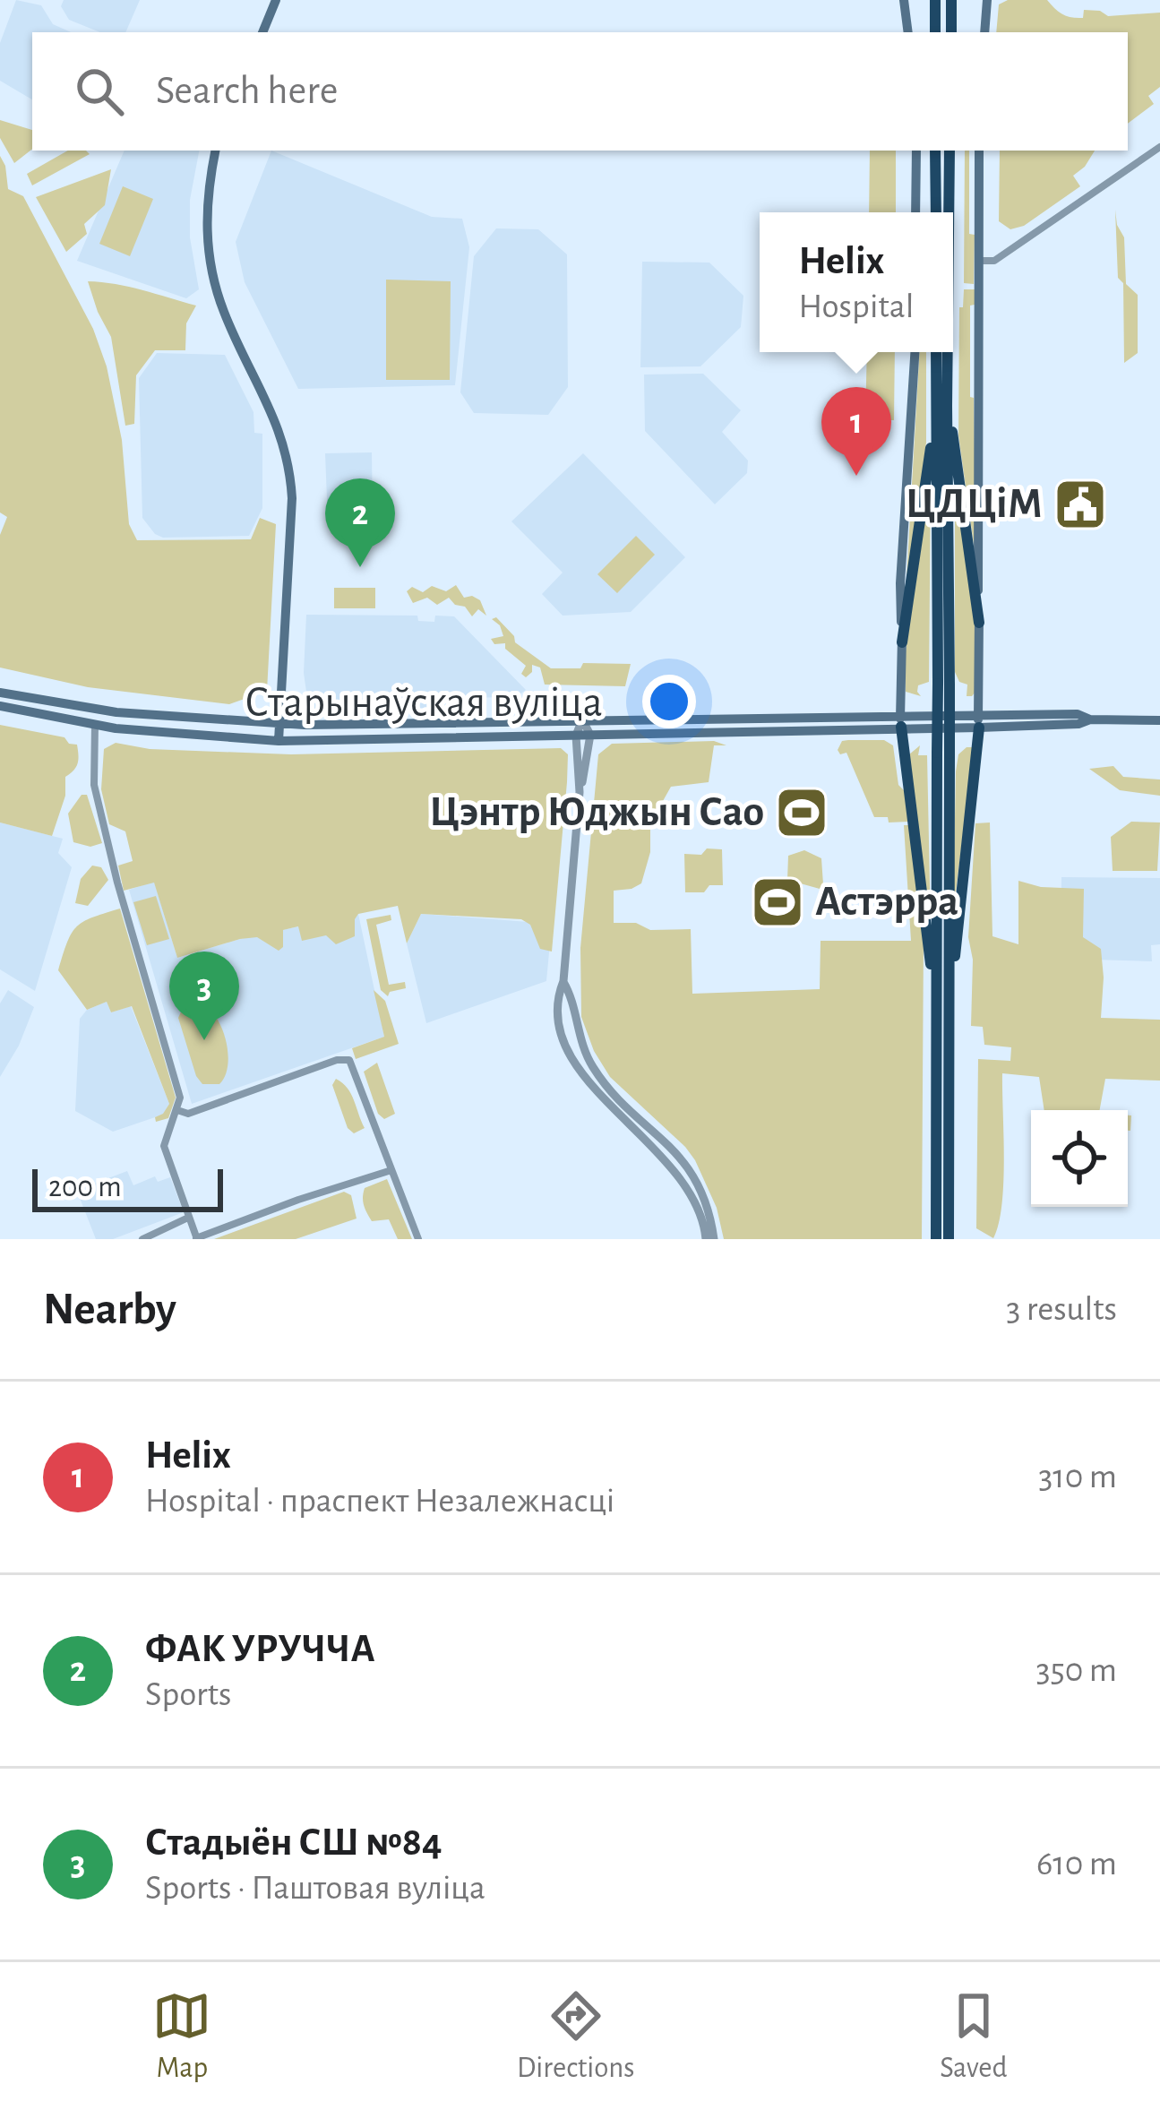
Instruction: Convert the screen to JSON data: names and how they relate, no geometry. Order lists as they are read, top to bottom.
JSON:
{
  "streets": {
    "main road": ["Старынаўская вуліца"]
  },
  "places": {
    "public building": ["ЦДЦіМ"],
    "sports": ["Цэнтр Юджын Сао", "Астэрра"]
  },
  "scale_bar": "200 m",
  "page": {
    "search": "Search here",
    "popup": ["Helix", "Hospital"],
    "pins": ["1", "2", "3"],
    "scale": "200 m",
    "heading": ["Nearby", "3 results"],
    "list": [
      {
        "mark": "1",
        "name": "Helix",
        "note": "Hospital · праспект Незалежнасці",
        "value": "310 m"
      },
      {
        "mark": "2",
        "name": "ФАК УРУЧЧА",
        "note": "Sports",
        "value": "350 m"
      },
      {
        "mark": "3",
        "name": "Стадыён СШ №84",
        "note": "Sports · Паштовая вуліца",
        "value": "610 m"
      }
    ],
    "nav": ["Map", "Directions", "Saved"]
  }
}
